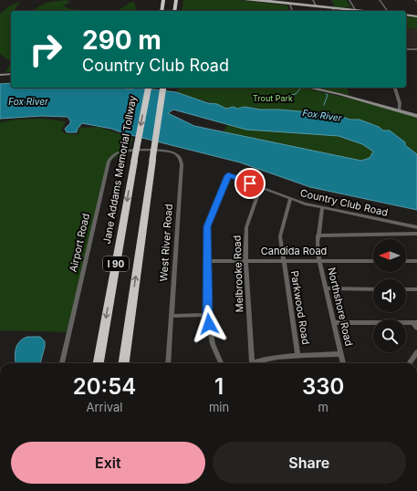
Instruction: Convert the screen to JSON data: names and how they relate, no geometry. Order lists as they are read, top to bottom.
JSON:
{
  "streets": {
    "highway": ["Jane Addams Memorial Tollway", "I 90"],
    "street": [
      "Country Club Road",
      "Airport Road",
      "West River Road",
      "Candida Road",
      "Melbrooke Road",
      "Northshore Road",
      "Parkwood Road"
    ]
  },
  "crossings": [
    ["Country Club Road", "Candida Road"],
    ["Country Club Road", "Melbrooke Road"],
    ["Country Club Road", "Northshore Road"],
    ["Country Club Road", "Parkwood Road"],
    ["Airport Road", "West River Road"],
    ["Candida Road", "Melbrooke Road"],
    ["Candida Road", "Northshore Road"],
    ["Candida Road", "Parkwood Road"]
  ],
  "water": ["Fox River"],
  "parks": ["Trout Park"],
  "north": "left",
  "page": {
    "turn": ["290 m", "Country Club Road"],
    "eta": [
      "20:54",
      "Arrival",
      "1",
      "min",
      "330",
      "m"
    ],
    "buttons": ["Exit", "Share"]
  }
}
